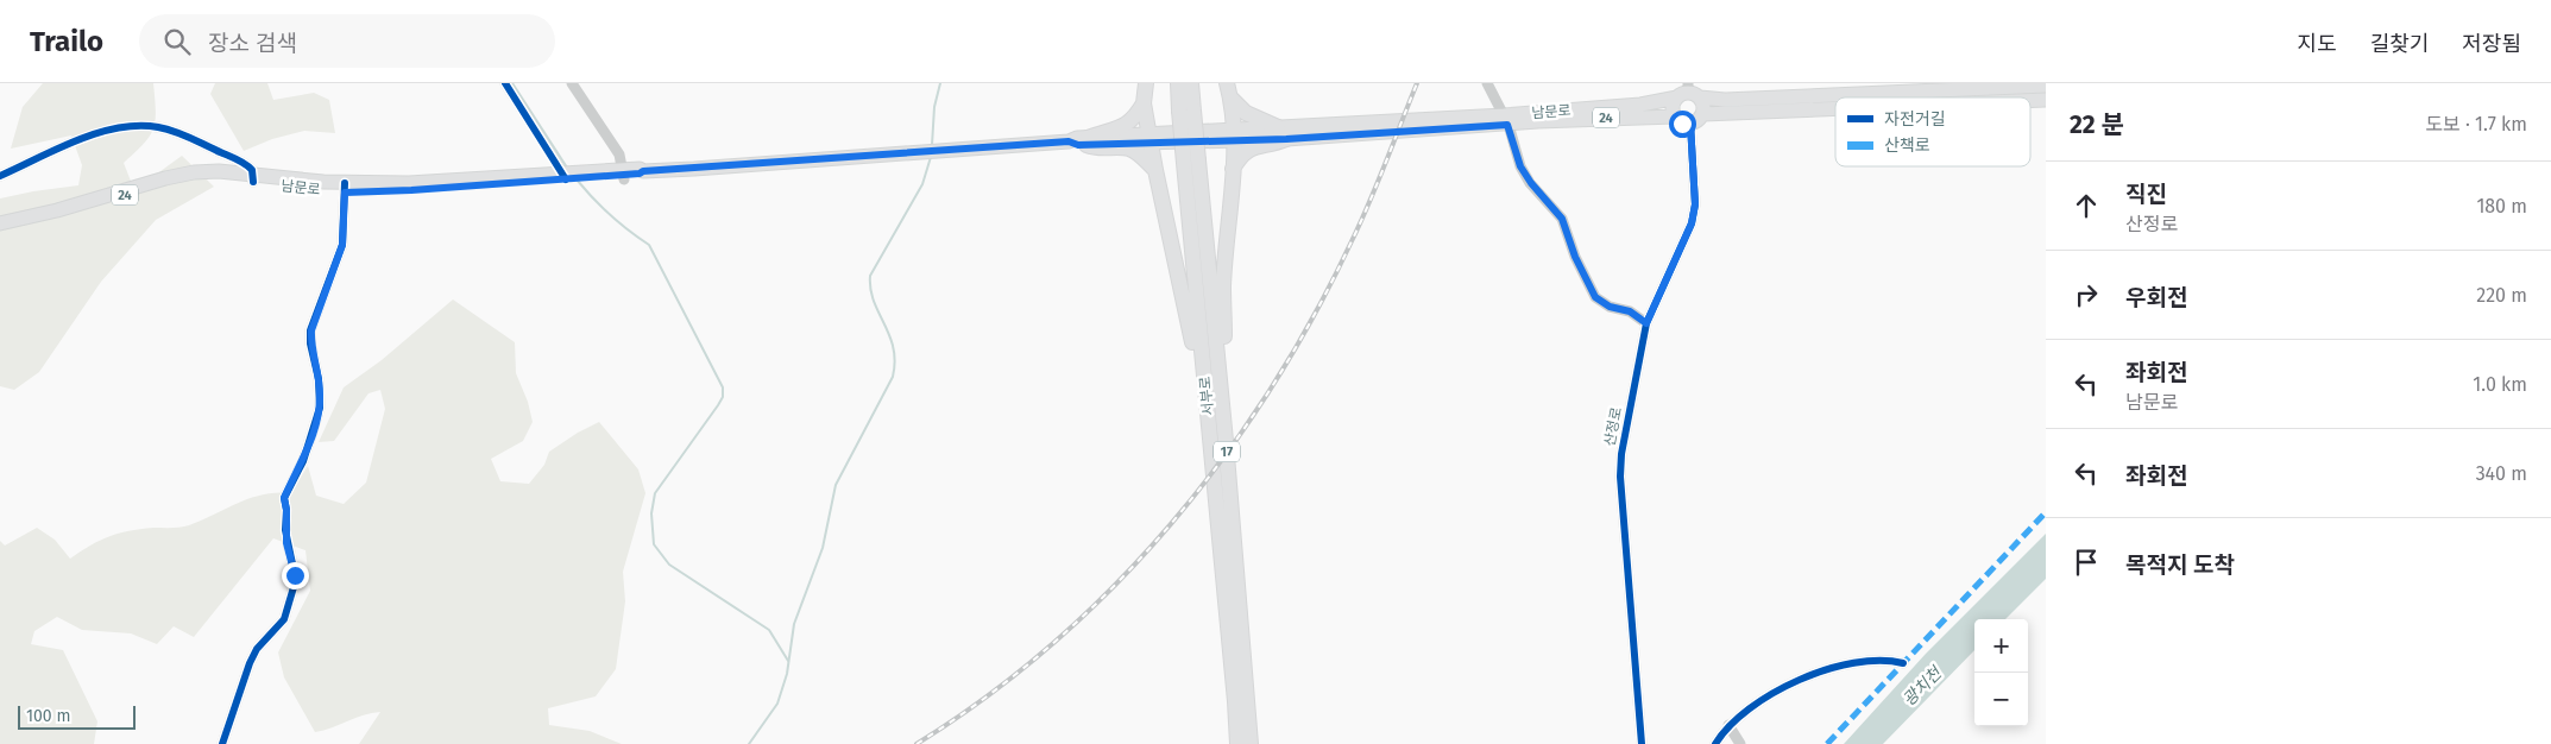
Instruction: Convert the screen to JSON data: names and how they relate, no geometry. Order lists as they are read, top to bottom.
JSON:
{
  "streets": {
    "highway": ["서부로", "17"],
    "main road": ["남문로", "24"],
    "street": ["산정로"]
  },
  "crossings": [
    ["남문로", "산정로"]
  ],
  "water": ["광치천"],
  "legend": ["자전거길", "산책로"],
  "scale_bar": "100 m",
  "page": {
    "header": "Trailo",
    "search": "장소 검색",
    "nav": ["지도", "길찾기", "저장됨"],
    "heading": ["22 분", "도보 · 1.7 km"],
    "list": [
      ["직진", "산정로", "180 m"],
      ["우회전", "220 m"],
      ["좌회전", "남문로", "1.0 km"],
      ["좌회전", "340 m"],
      "목적지 도착"
    ],
    "map_buttons": ["+", "−"],
    "scale": "100 m"
  }
}
